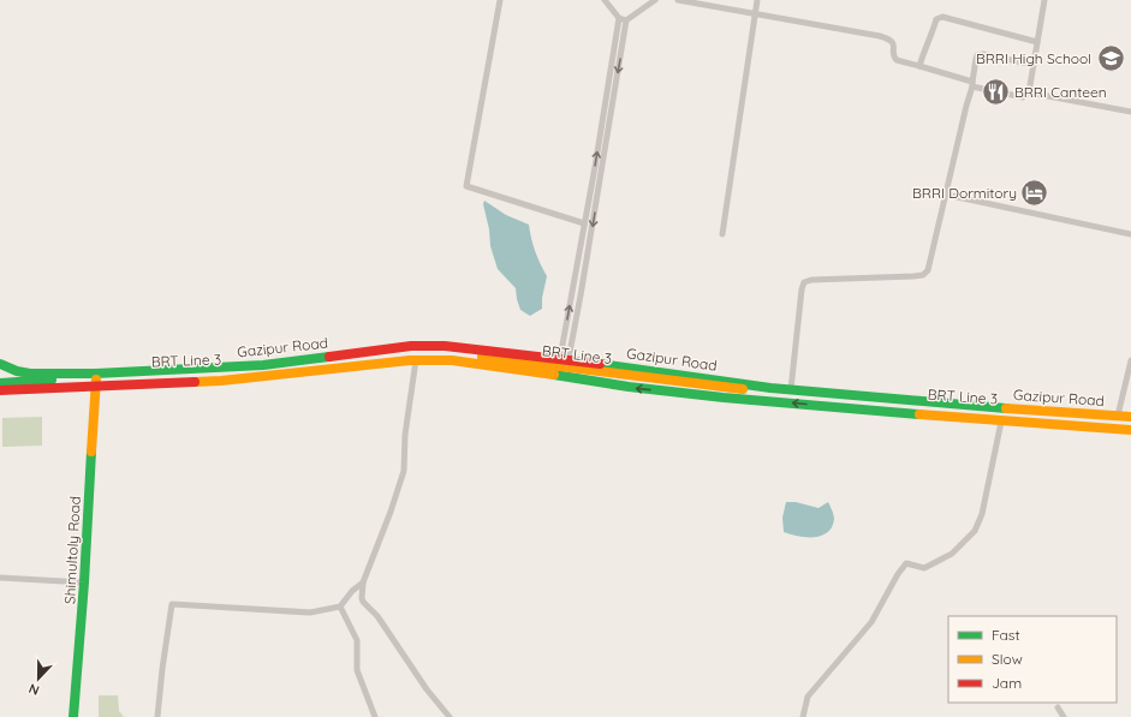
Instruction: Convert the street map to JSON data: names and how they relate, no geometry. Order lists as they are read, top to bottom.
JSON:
{
  "streets": {
    "main road": ["Gazipur Road", "BRT Line 3", "Shimultoly Road"]
  },
  "crossings": [
    ["Gazipur Road", "BRT Line 3"],
    ["Gazipur Road", "Shimultoly Road"],
    ["BRT Line 3", "Shimultoly Road"]
  ],
  "places": {
    "school or university": ["BRRI High School"],
    "restaurant": ["BRRI Canteen"],
    "hotel": ["BRRI Dormitory"]
  },
  "legend": ["Fast", "Slow", "Jam"],
  "north": "bottom"
}
